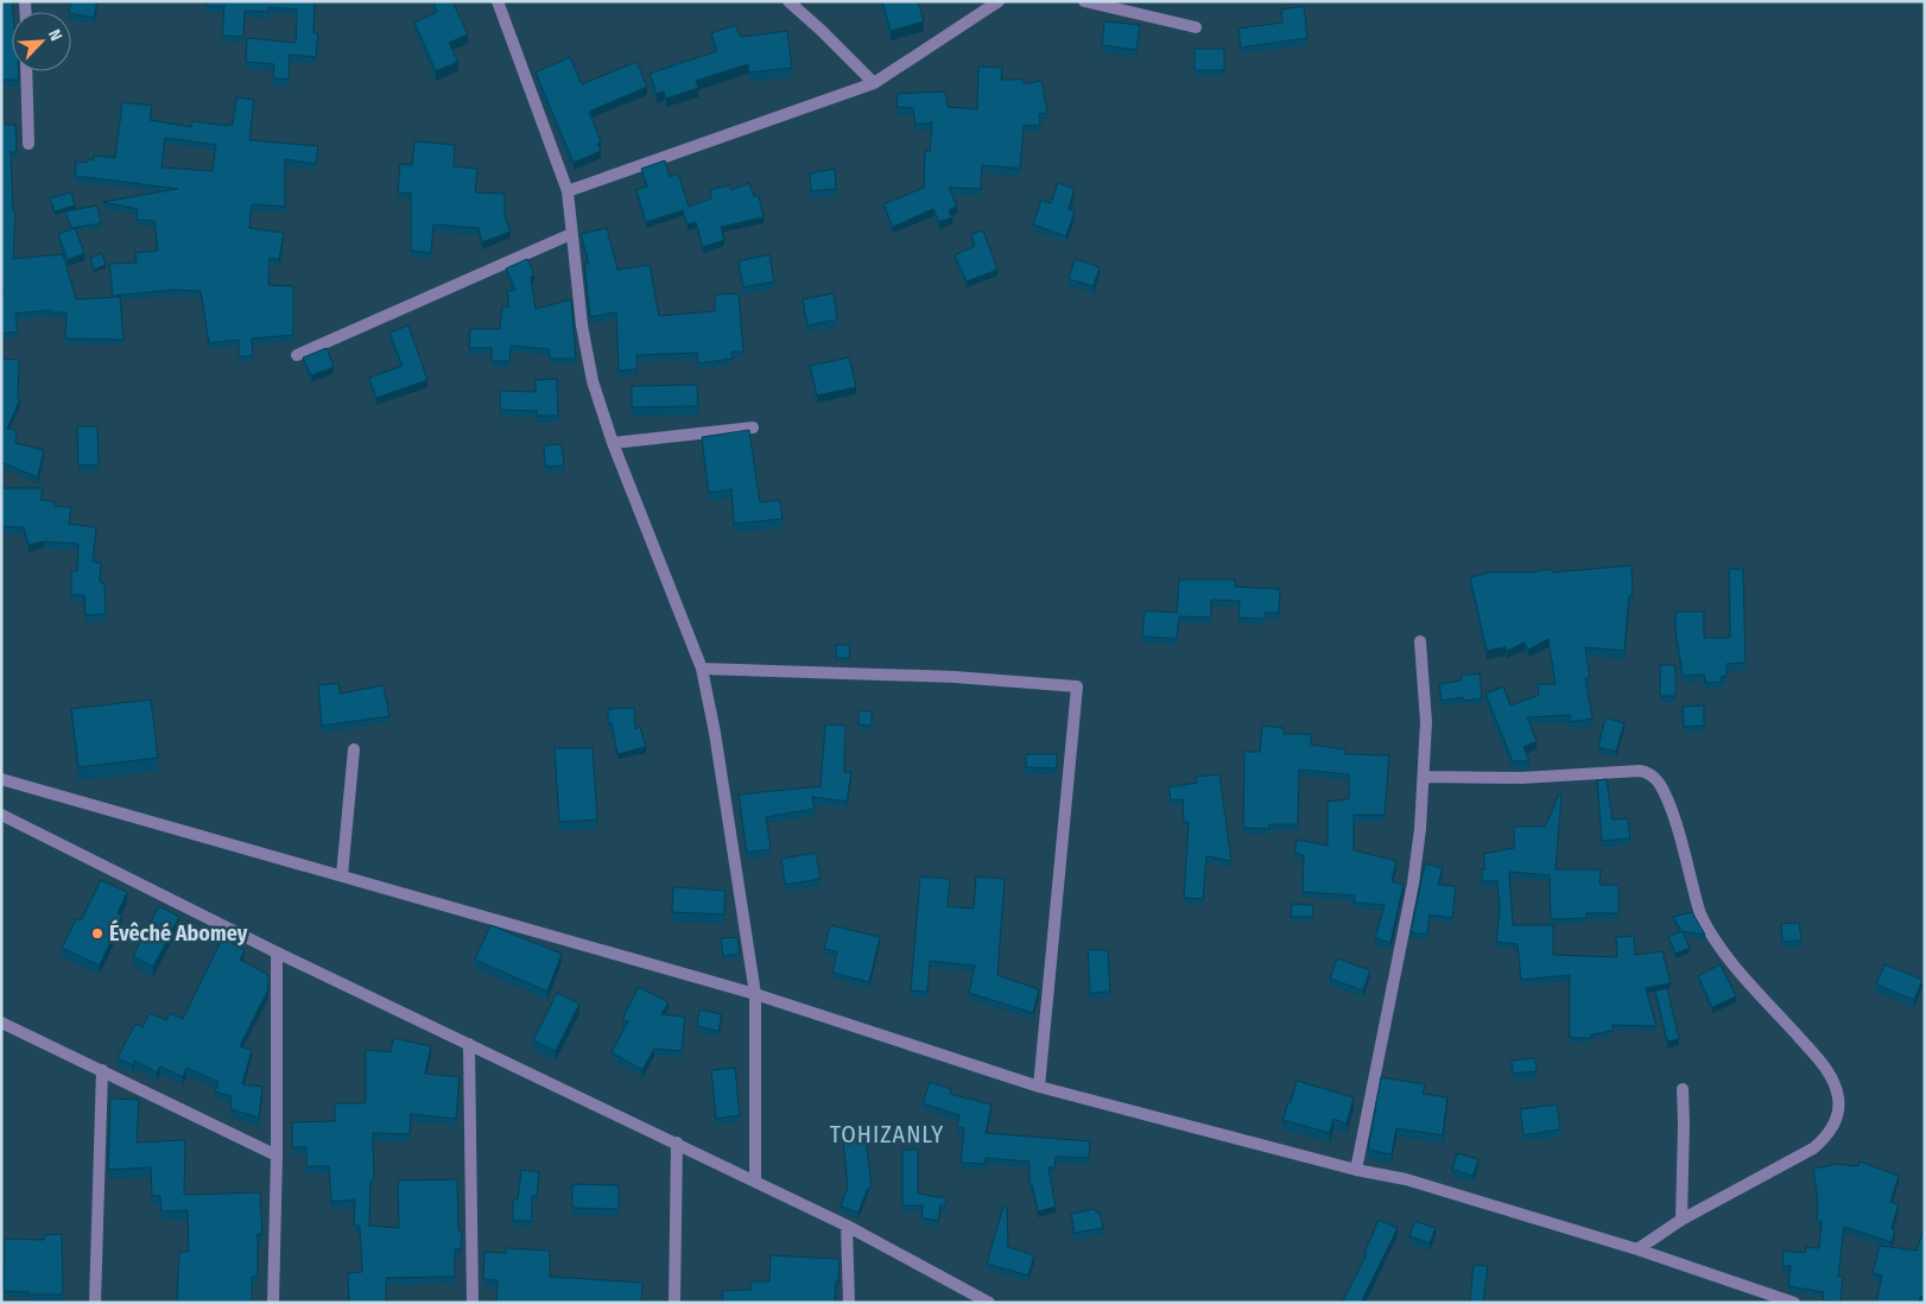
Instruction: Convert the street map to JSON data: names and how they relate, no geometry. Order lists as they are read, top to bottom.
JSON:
{
  "districts": ["TOHIZANLY"],
  "places": ["Évêché Abomey"],
  "north": "top right"
}
